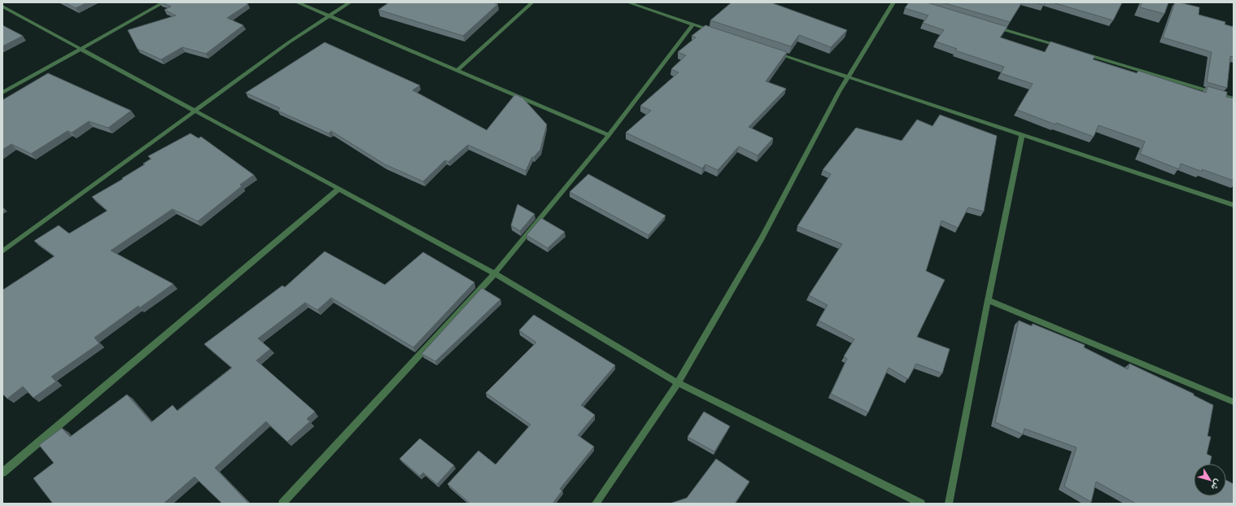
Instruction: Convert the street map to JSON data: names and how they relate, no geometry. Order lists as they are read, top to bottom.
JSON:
{
  "north": "bottom right"
}
